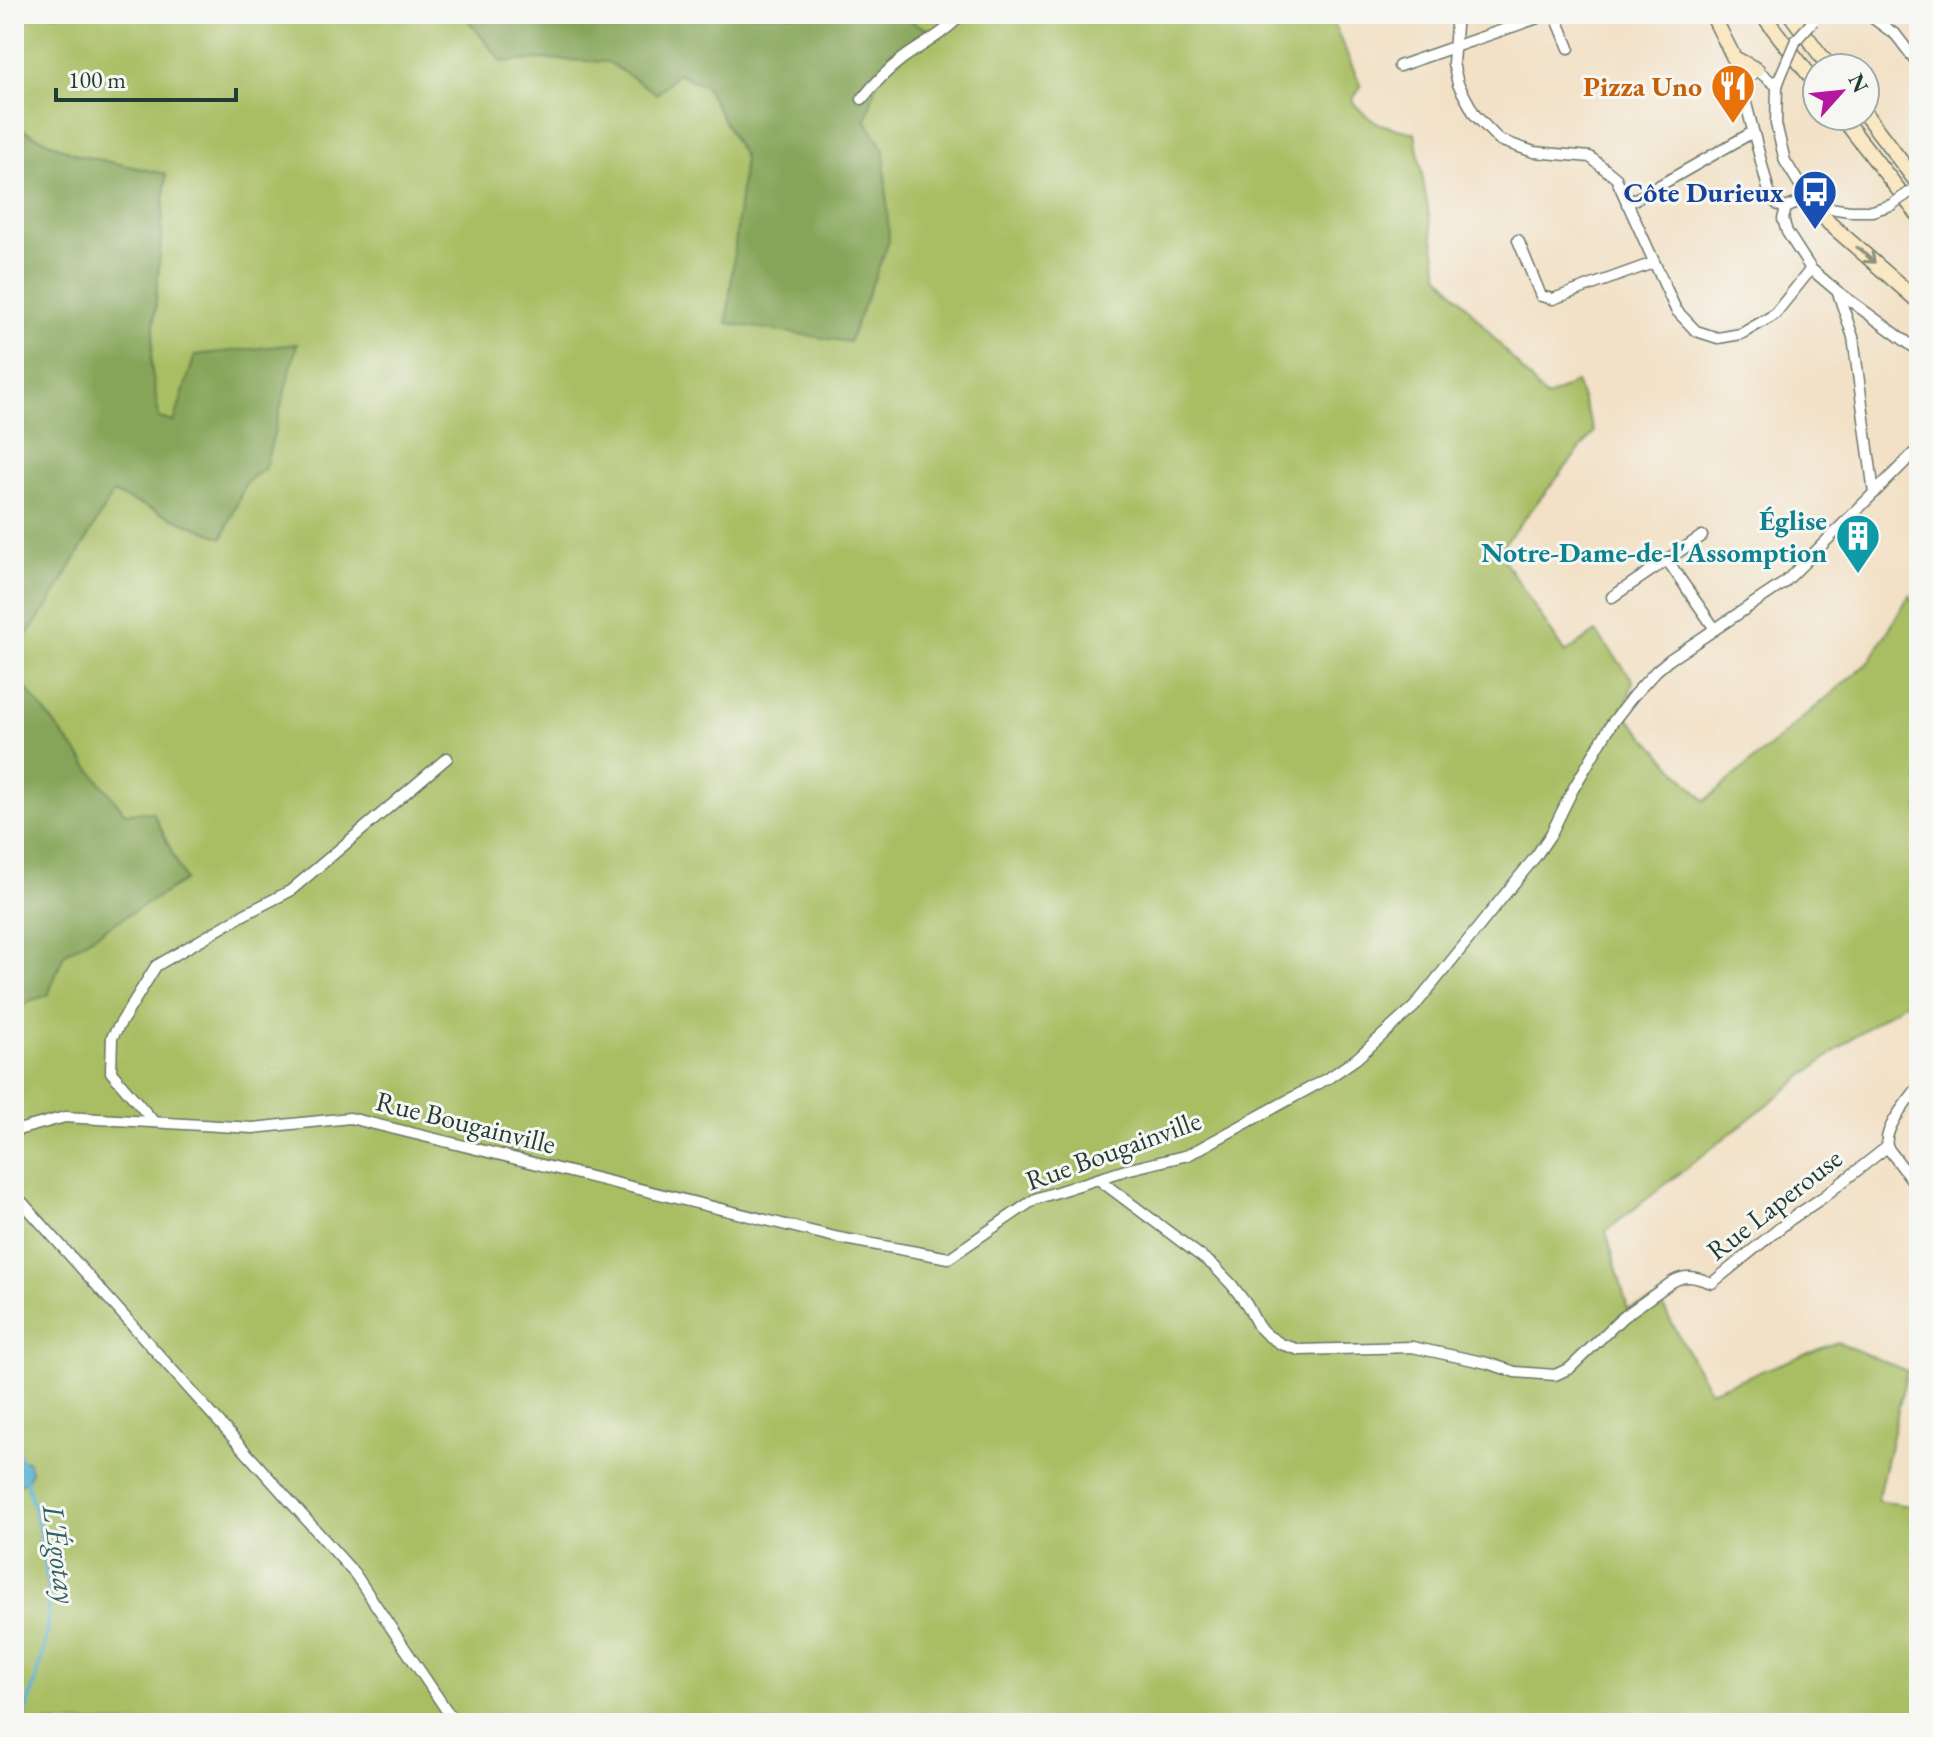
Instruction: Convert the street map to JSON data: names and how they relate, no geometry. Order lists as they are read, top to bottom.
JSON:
{
  "streets": {
    "street": ["Rue Bougainville", "Rue Laperouse"]
  },
  "crossings": [
    ["Rue Bougainville", "Rue Laperouse"]
  ],
  "water": ["L'Égotay"],
  "places": {
    "restaurant": ["Pizza Uno"],
    "bus stop": ["Côte Durieux"],
    "building": ["Église Notre-Dame-de-l'Assomption"]
  },
  "scale_bar": "100 m",
  "north": "top right"
}
